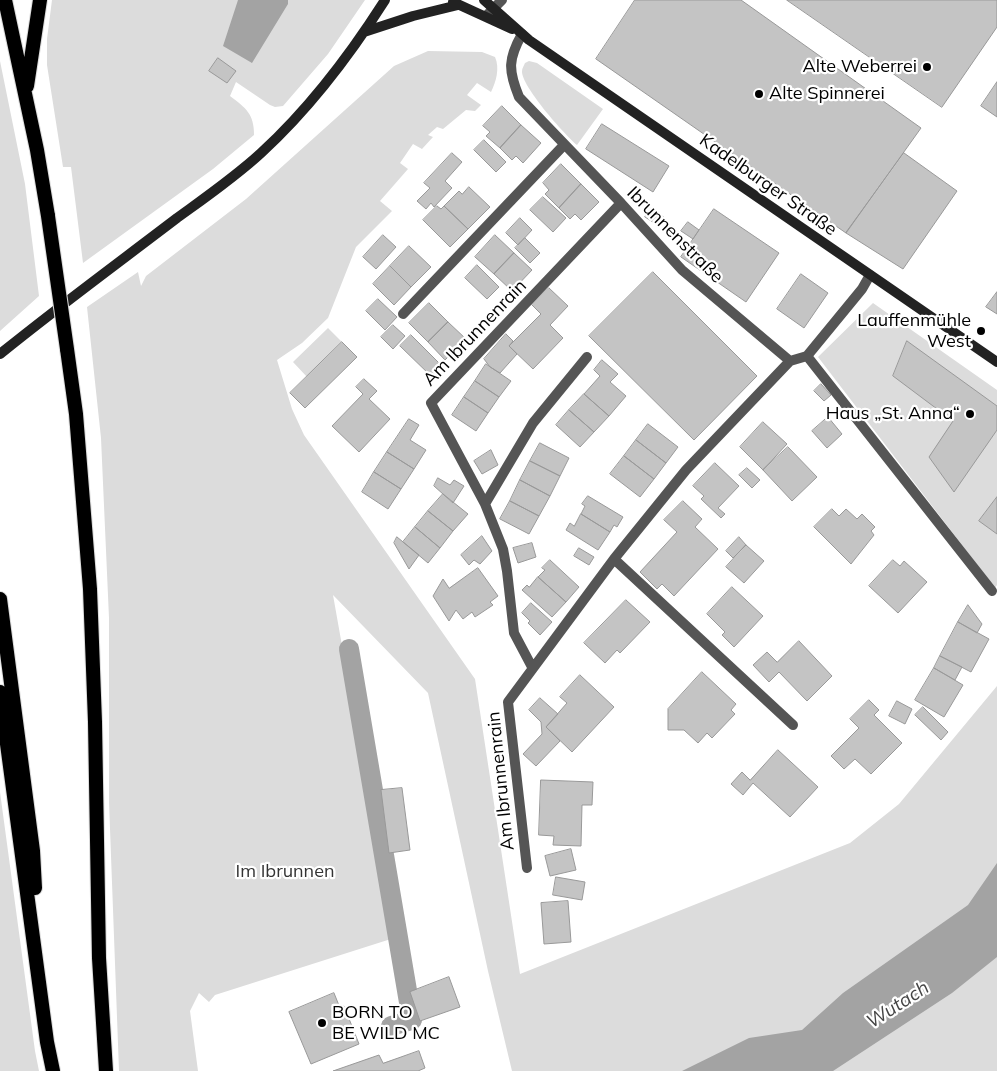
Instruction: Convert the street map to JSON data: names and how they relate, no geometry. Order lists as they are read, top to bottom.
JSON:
{
  "streets": {
    "main road": ["Kadelburger Straße"],
    "street": ["Ibrunnenstraße", "Am Ibrunnenrain"]
  },
  "crossings": [
    ["Kadelburger Straße", "Ibrunnenstraße"],
    ["Ibrunnenstraße", "Am Ibrunnenrain"]
  ],
  "water": ["Wutach"],
  "parks": ["Im Ibrunnen"],
  "places": [
    "Alte Weberrei",
    "Alte Spinnerei",
    "Lauffenmühle West",
    "Haus „St. Anna“",
    "BORN TO BE WILD MC"
  ]
}
